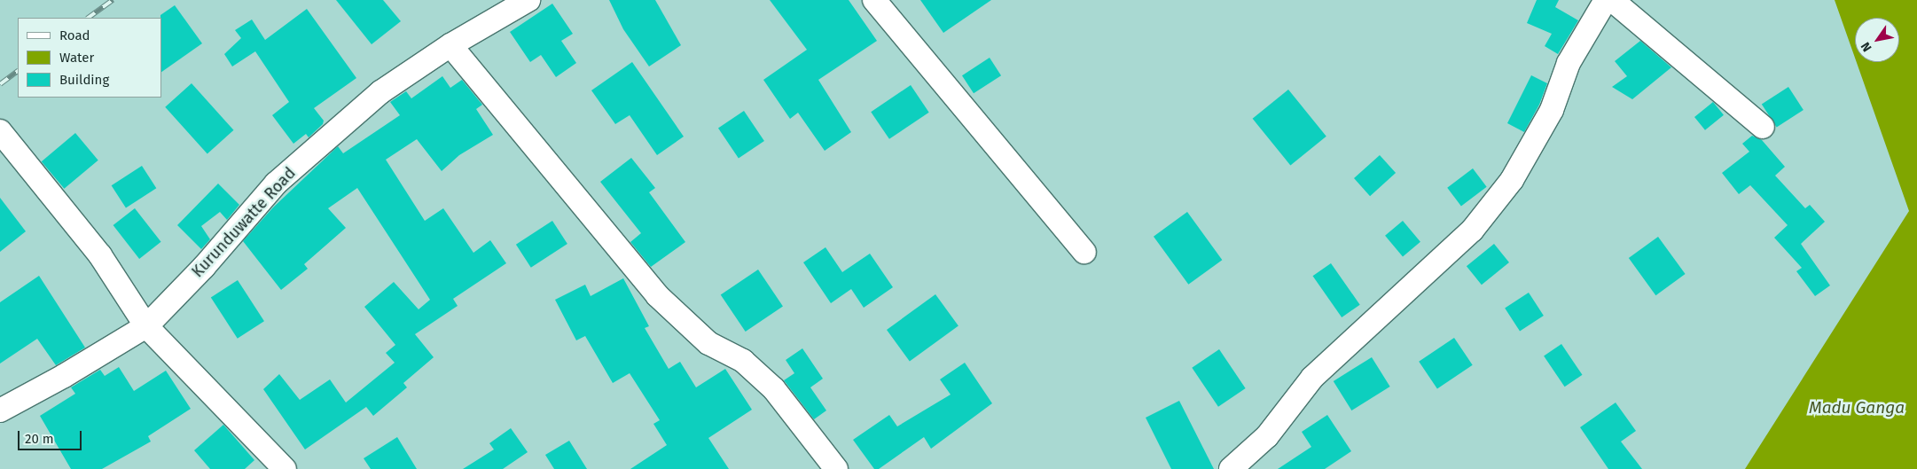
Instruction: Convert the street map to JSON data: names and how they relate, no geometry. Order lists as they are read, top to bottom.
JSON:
{
  "streets": {
    "street": ["Kurunduwatte Road"]
  },
  "water": ["Madu Ganga"],
  "legend": ["Road", "Water", "Building"],
  "scale_bar": "20 m",
  "north": "bottom left"
}
